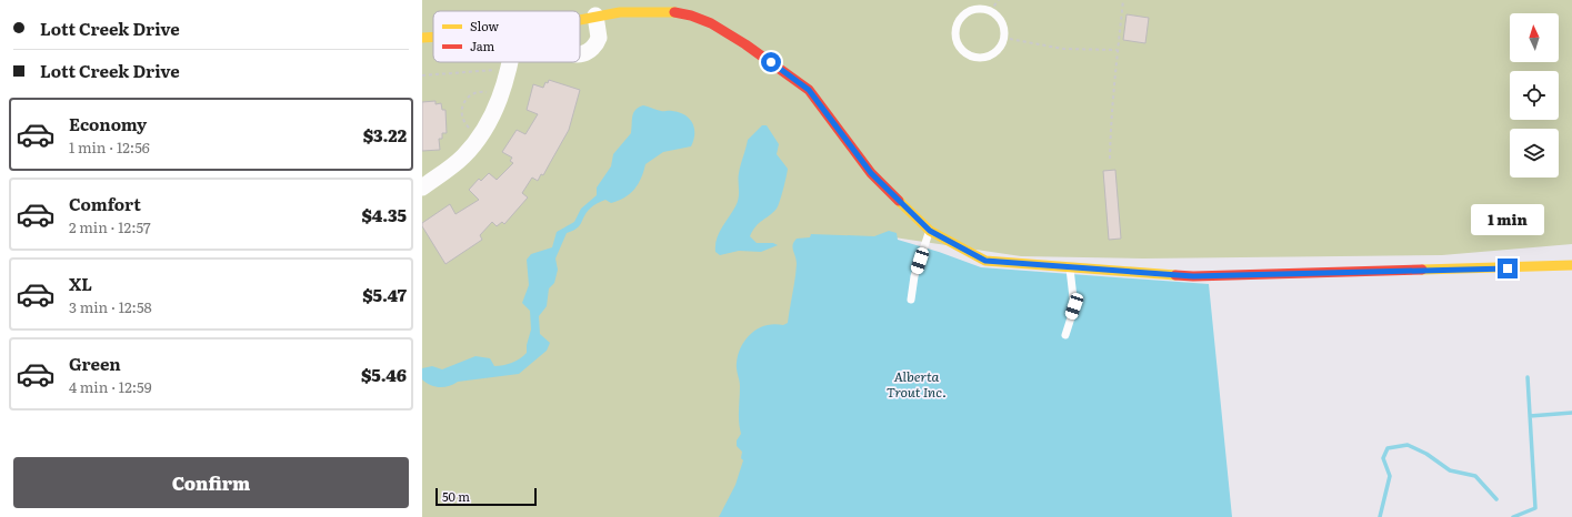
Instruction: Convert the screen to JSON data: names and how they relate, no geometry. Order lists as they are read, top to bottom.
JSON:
{
  "water": ["Alberta Trout Inc."],
  "legend": ["Slow", "Jam"],
  "scale_bar": "50 m",
  "north": "top",
  "page": {
    "banner": ["Lott Creek Drive", "Lott Creek Drive"],
    "list": [
      {
        "name": "Economy",
        "note": "1 min · 12:56",
        "value": "$3.22"
      },
      {
        "name": "Comfort",
        "note": "2 min · 12:57",
        "value": "$4.35"
      },
      {
        "name": "XL",
        "note": "3 min · 12:58",
        "value": "$5.47"
      },
      {
        "name": "Green",
        "note": "4 min · 12:59",
        "value": "$5.46"
      }
    ],
    "bubble": "1 min",
    "buttons": "Confirm",
    "scale": "50 m"
  }
}
